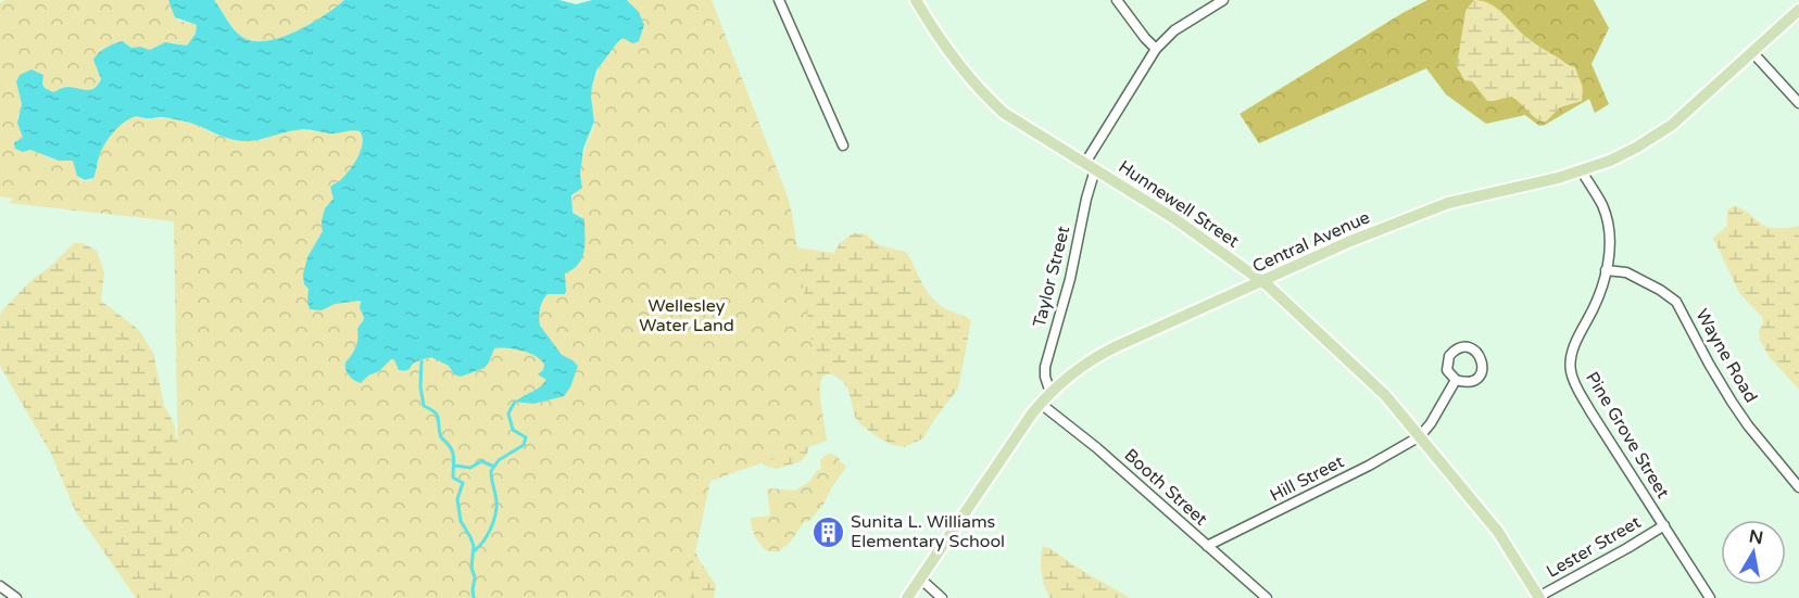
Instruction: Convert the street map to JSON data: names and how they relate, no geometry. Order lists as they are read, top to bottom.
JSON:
{
  "streets": {
    "main road": ["Hunnewell Street", "Central Avenue"],
    "street": [
      "Taylor Street",
      "Wayne Road",
      "Pine Grove Street",
      "Hill Street",
      "Booth Street",
      "Lester Street"
    ]
  },
  "crossings": [
    ["Hunnewell Street", "Central Avenue"],
    ["Hunnewell Street", "Taylor Street"],
    ["Hunnewell Street", "Hill Street"],
    ["Hunnewell Street", "Lester Street"],
    ["Central Avenue", "Taylor Street"],
    ["Central Avenue", "Pine Grove Street"],
    ["Central Avenue", "Booth Street"],
    ["Wayne Road", "Pine Grove Street"],
    ["Pine Grove Street", "Lester Street"],
    ["Hill Street", "Booth Street"]
  ],
  "parks": ["Wellesley Water Land"],
  "places": {
    "building": ["Sunita L. Williams Elementary School"]
  },
  "north": "top"
}
